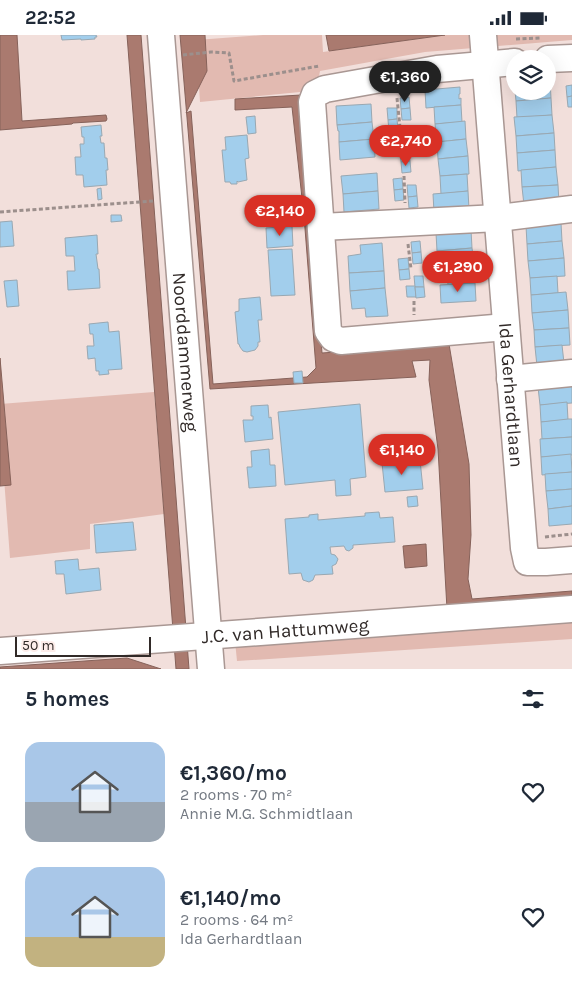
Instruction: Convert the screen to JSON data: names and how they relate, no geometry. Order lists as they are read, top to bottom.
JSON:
{
  "streets": {
    "street": ["Noorddammerweg", "Ida Gerhardtlaan", "J.C. van Hattumweg"]
  },
  "crossings": [
    ["Noorddammerweg", "J.C. van Hattumweg"]
  ],
  "scale_bar": "50 m",
  "page": {
    "status": "22:52",
    "price": [
      "€1,360",
      "€2,740",
      "€2,140",
      "€1,290",
      "€1,140"
    ],
    "scale": "50 m",
    "heading": "5 homes",
    "list": [
      {
        "name": "€1,360/mo",
        "note": "2 rooms · 70 m² · Annie M.G. Schmidtlaan"
      },
      {
        "name": "€1,140/mo",
        "note": "2 rooms · 64 m² · Ida Gerhardtlaan"
      }
    ]
  }
}
